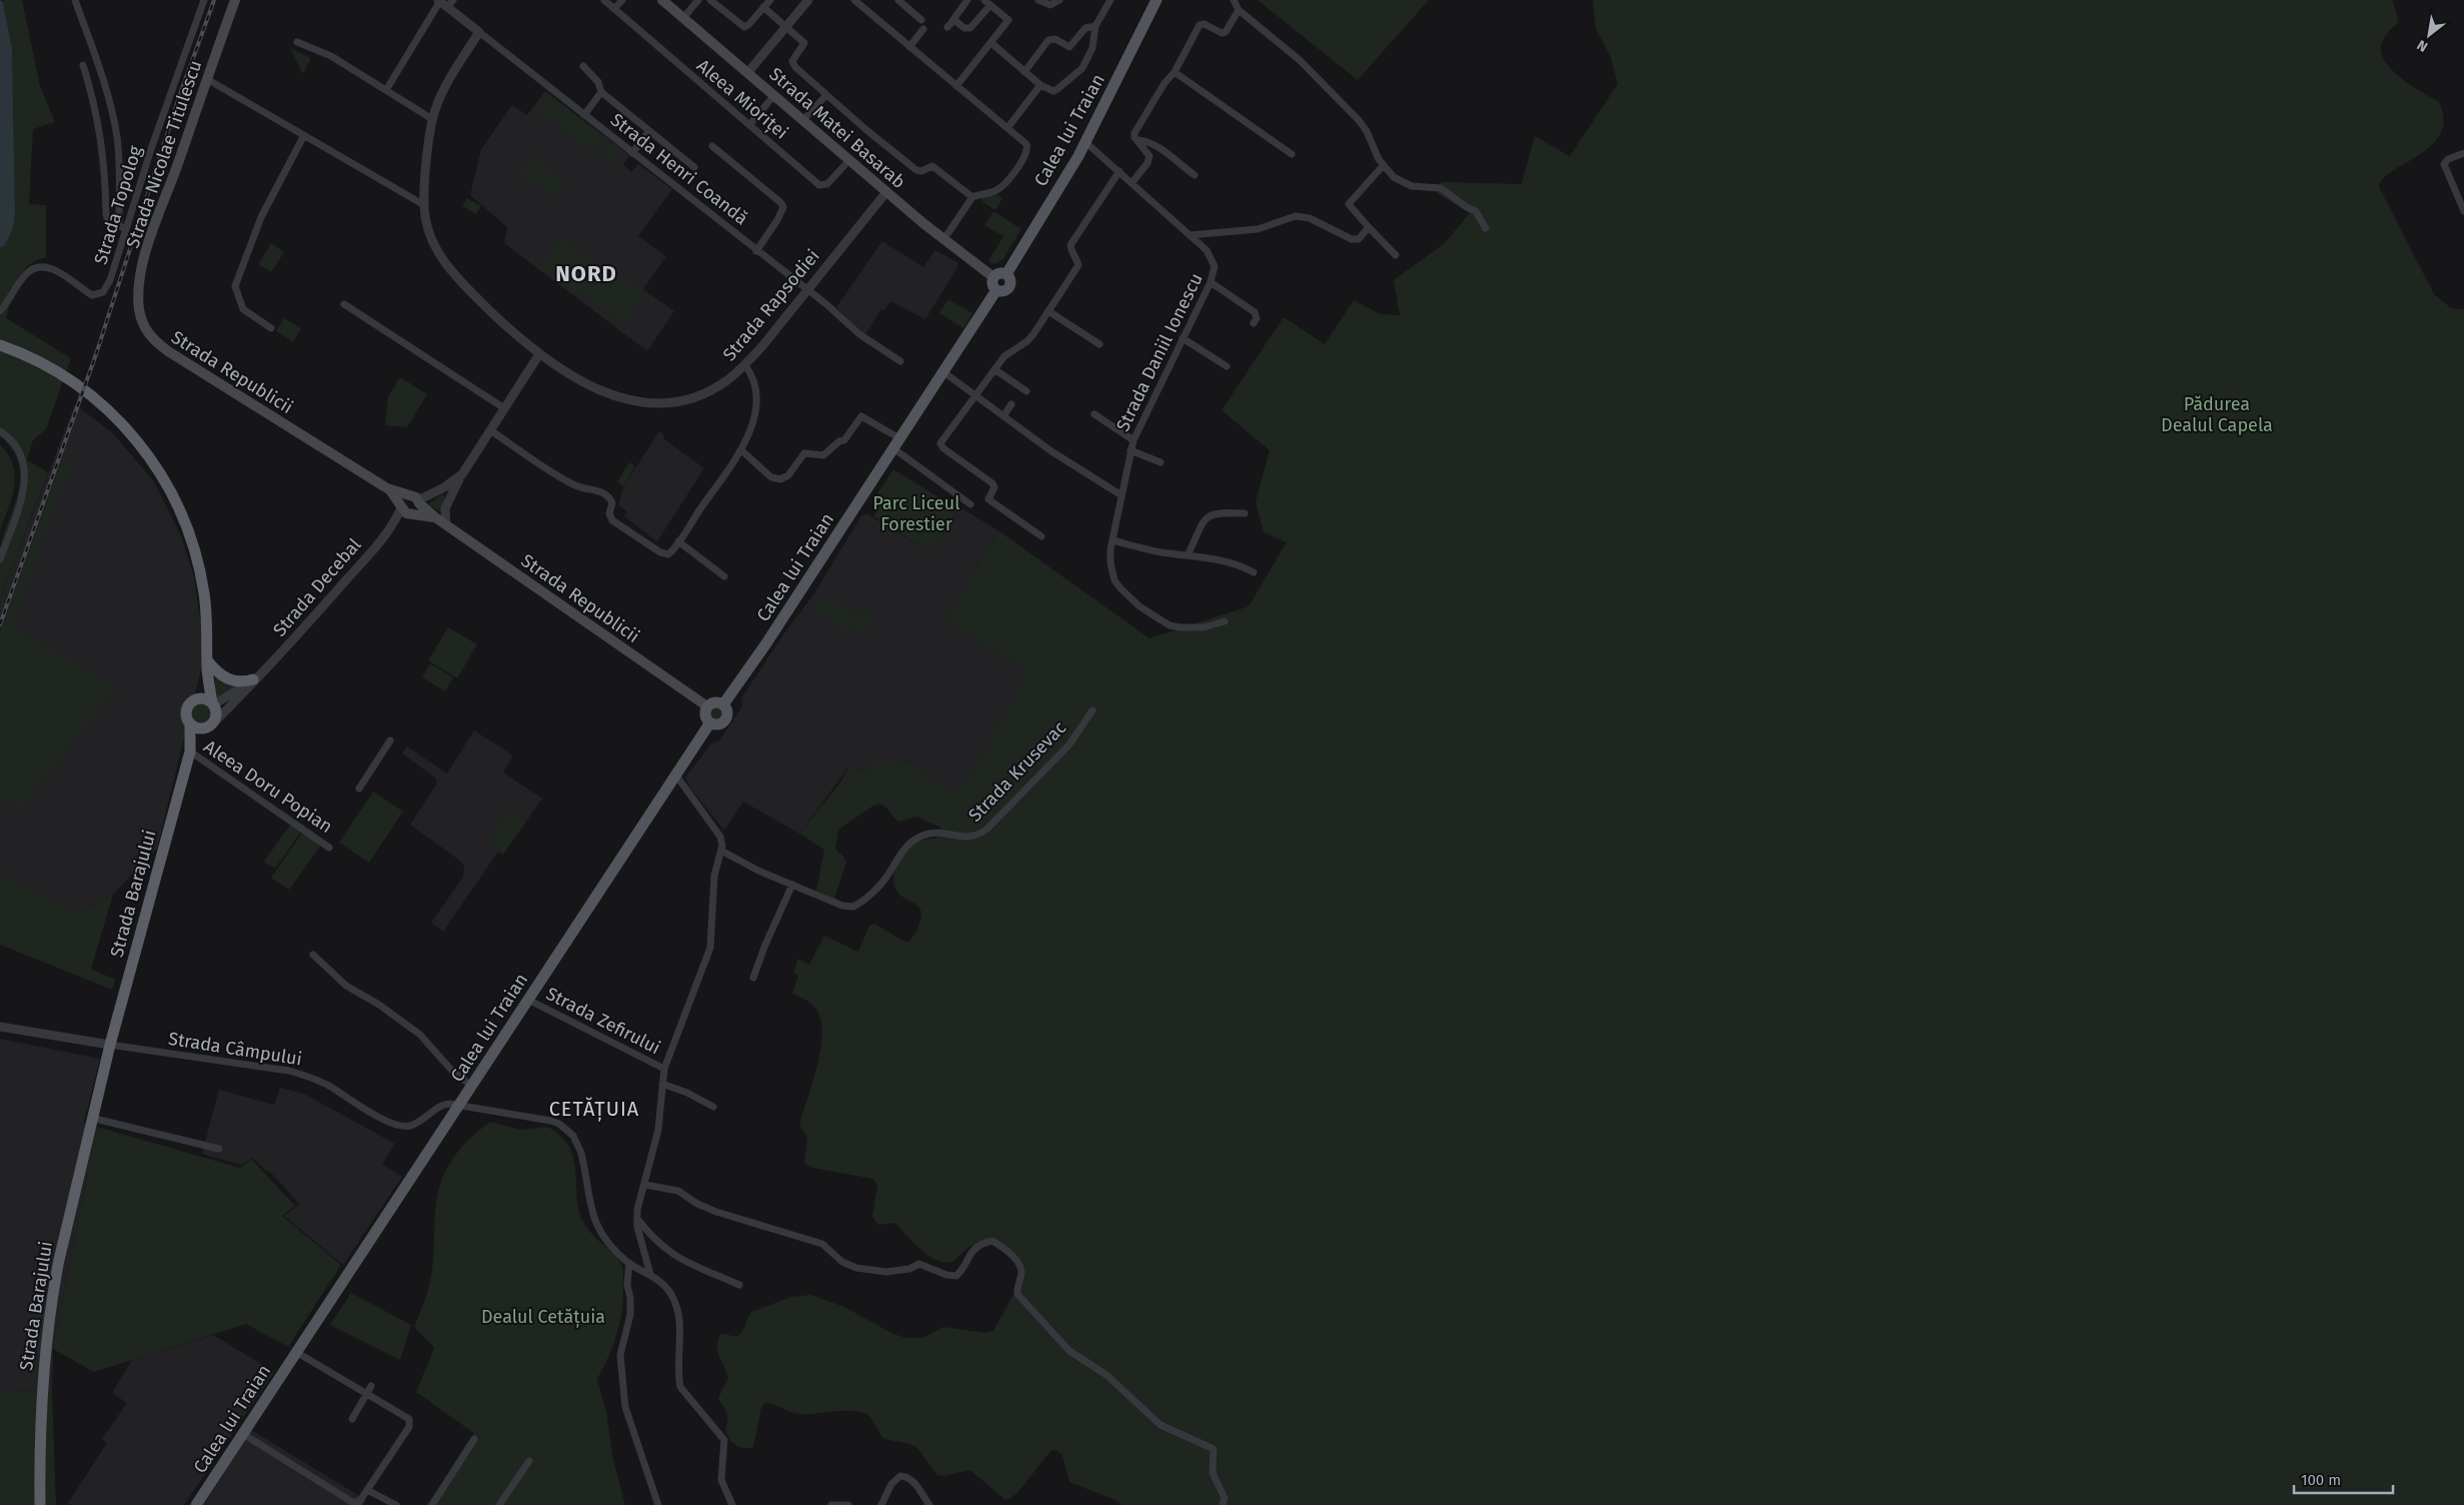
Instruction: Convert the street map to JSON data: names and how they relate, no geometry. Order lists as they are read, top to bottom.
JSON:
{
  "streets": {
    "highway": ["Strada Barajului"],
    "main road": [
      "Strada Matei Basarab",
      "Calea lui Traian",
      "Strada Nicolae Titulescu",
      "Strada Republicii"
    ],
    "street": [
      "Aleea Mioriței",
      "Strada Henri Coandă",
      "Strada Topolog",
      "Strada Rapsodiei",
      "Strada Daniil Ionescu",
      "Strada Decebal",
      "Strada Krusevac",
      "Aleea Doru Popian",
      "Strada Zefirului",
      "Strada Câmpului"
    ]
  },
  "crossings": [
    ["Aleea Mioriței", "Strada Matei Basarab"],
    ["Strada Matei Basarab", "Calea lui Traian"],
    ["Strada Matei Basarab", "Strada Rapsodiei"],
    ["Calea lui Traian", "Strada Daniil Ionescu"],
    ["Calea lui Traian", "Strada Republicii"],
    ["Calea lui Traian", "Strada Zefirului"],
    ["Calea lui Traian", "Strada Câmpului"],
    ["Strada Nicolae Titulescu", "Strada Republicii"],
    ["Strada Henri Coandă", "Strada Rapsodiei"],
    ["Strada Republicii", "Strada Decebal"],
    ["Strada Decebal", "Strada Barajului"],
    ["Aleea Doru Popian", "Strada Barajului"],
    ["Strada Barajului", "Strada Câmpului"]
  ],
  "districts": ["NORD", "CETĂȚUIA"],
  "parks": ["Pădurea Dealul Capela", "Parc Liceul Forestier", "Dealul Cetățuia"],
  "scale_bar": "100 m",
  "north": "bottom left"
}
